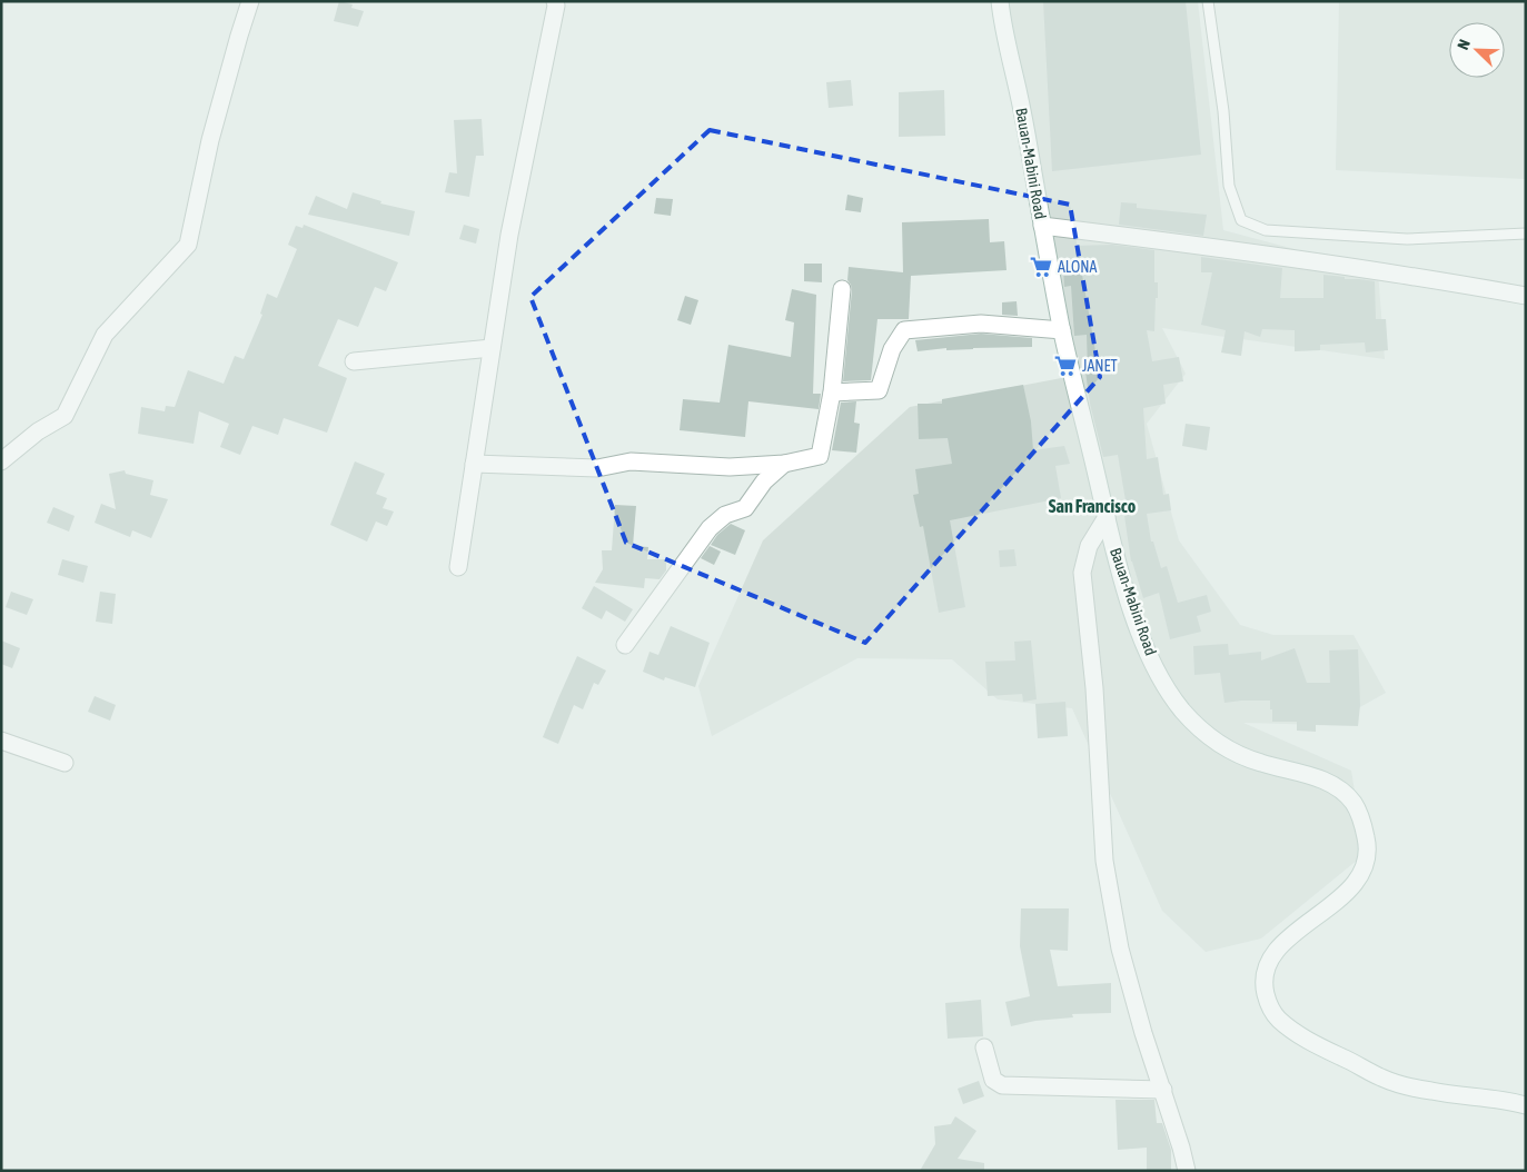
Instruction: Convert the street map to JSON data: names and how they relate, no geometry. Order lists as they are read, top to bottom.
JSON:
{
  "streets": {
    "street": ["Bauan-Mabini Road"]
  },
  "districts": ["San Francisco"],
  "places": {
    "supermarket": ["ALONA", "JANET"]
  },
  "north": "top left"
}
